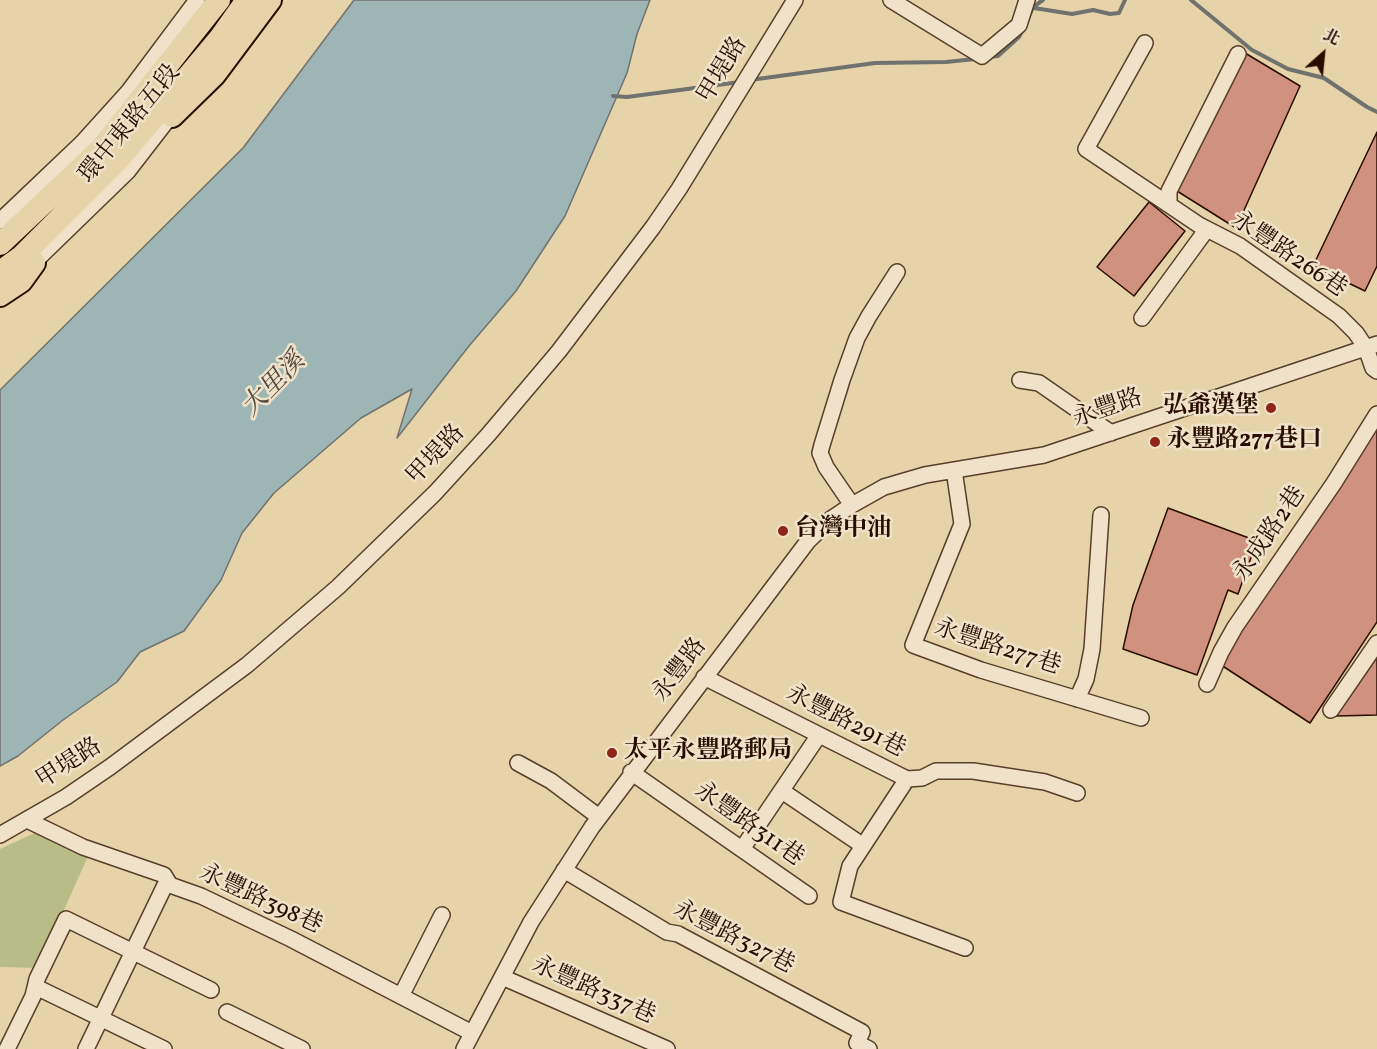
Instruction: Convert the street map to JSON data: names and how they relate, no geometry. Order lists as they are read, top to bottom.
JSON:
{
  "streets": {
    "street": [
      "甲堤路",
      "環中東路五段",
      "永豐路266巷",
      "永豐路",
      "永成路2巷",
      "永豐路277巷",
      "永豐路291巷",
      "永豐路311巷",
      "永豐路398巷",
      "永豐路327巷",
      "永豐路337巷"
    ]
  },
  "crossings": [
    ["甲堤路", "永豐路398巷"],
    ["永豐路266巷", "永豐路"],
    ["永豐路", "永豐路277巷"],
    ["永豐路", "永豐路291巷"],
    ["永豐路", "永豐路311巷"],
    ["永豐路", "永豐路398巷"],
    ["永豐路", "永豐路327巷"],
    ["永豐路", "永豐路337巷"]
  ],
  "water": ["大里溪"],
  "places": [
    "弘爺漢堡",
    "永豐路277巷口",
    "台灣中油",
    "太平永豐路郵局"
  ],
  "north": "top right"
}
